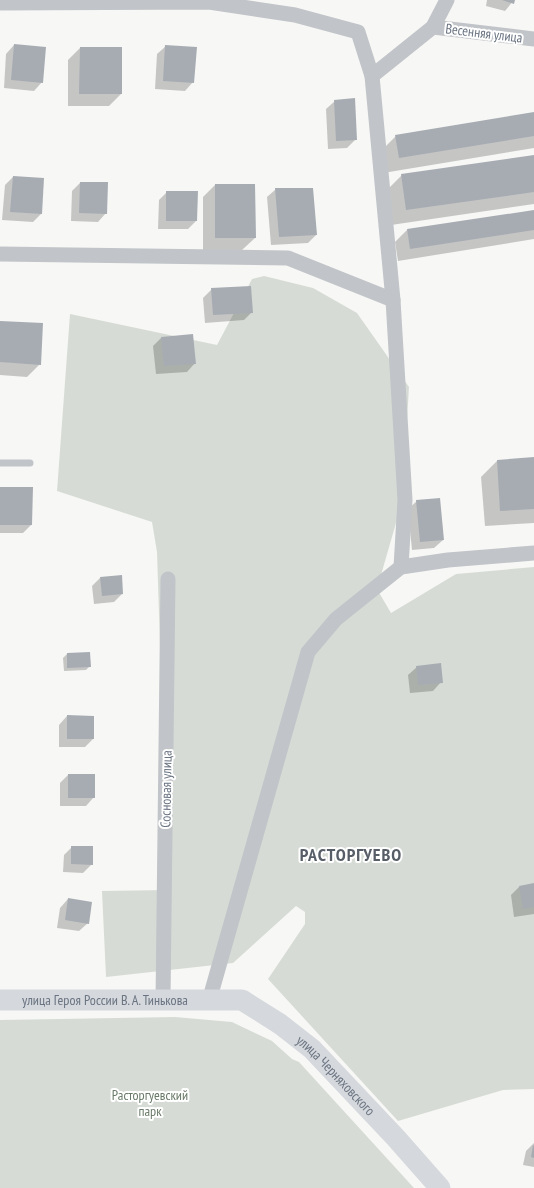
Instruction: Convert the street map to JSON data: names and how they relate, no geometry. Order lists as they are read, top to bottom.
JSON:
{
  "streets": {
    "street": [
      "Весенняя улица",
      "Сосновая улица",
      "улица Героя России В. А. Тинькова",
      "улица Черняховского"
    ]
  },
  "crossings": [
    ["Сосновая улица", "улица Героя России В. А. Тинькова"],
    ["улица Героя России В. А. Тинькова", "улица Черняховского"]
  ],
  "districts": ["РАСТОРГУЕВО"],
  "parks": ["Расторгуевский парк"]
}
